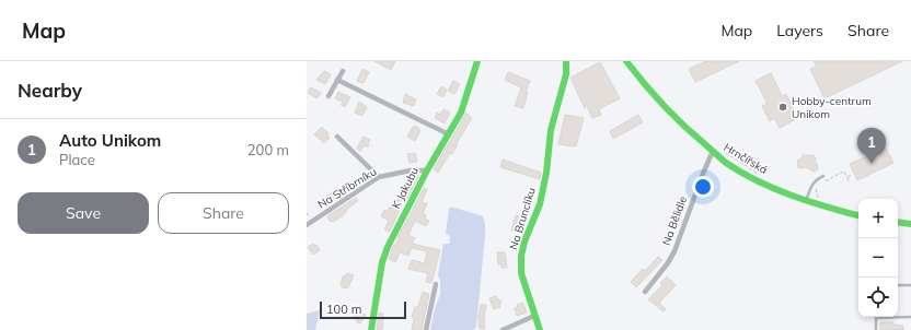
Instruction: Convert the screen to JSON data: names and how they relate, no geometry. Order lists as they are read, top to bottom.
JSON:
{
  "streets": {
    "street": [
      "Hrnčířská",
      "Na Stříbrníku",
      "K Jakubu",
      "Na Brunclíku",
      "Na Bělidle"
    ]
  },
  "crossings": [
    ["Hrnčířská", "Na Bělidle"],
    ["Na Stříbrníku", "K Jakubu"]
  ],
  "places": ["Hobby-centrum Unikom"],
  "scale_bar": "100 m",
  "page": {
    "header": "Map",
    "nav": ["Map", "Layers", "Share"],
    "heading": "Nearby",
    "list": [
      {
        "mark": "1",
        "name": "Auto Unikom",
        "note": "Place",
        "value": "200 m"
      }
    ],
    "pins": "1",
    "buttons": ["Save", "Share"],
    "map_buttons": ["+", "−"],
    "scale": "100 m"
  }
}
